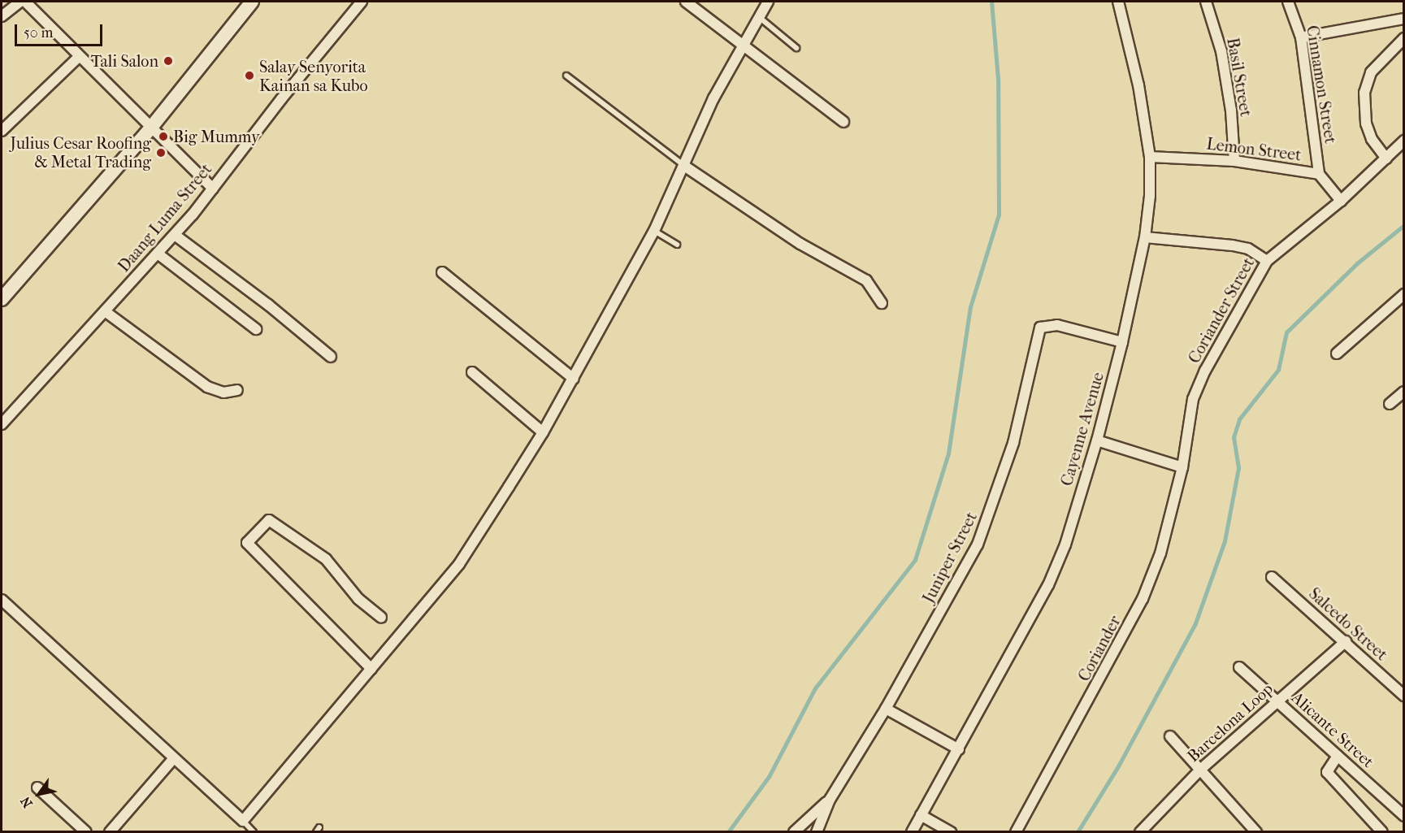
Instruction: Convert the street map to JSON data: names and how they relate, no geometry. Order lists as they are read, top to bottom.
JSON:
{
  "streets": {
    "street": [
      "Basil Street",
      "Cinnamon Street",
      "Lemon Street",
      "Daang Luma Street",
      "Coriander Street",
      "Cayenne Avenue",
      "Juniper Street",
      "Salcedo Street",
      "Coriander",
      "Barcelona Loop",
      "Alicante Street"
    ]
  },
  "crossings": [
    ["Basil Street", "Lemon Street"],
    ["Cinnamon Street", "Lemon Street"],
    ["Lemon Street", "Coriander Street"],
    ["Lemon Street", "Cayenne Avenue"],
    ["Coriander Street", "Coriander"],
    ["Cayenne Avenue", "Juniper Street"],
    ["Salcedo Street", "Barcelona Loop"],
    ["Barcelona Loop", "Alicante Street"]
  ],
  "places": [
    "Tali Salon",
    "Salay Senyorita Kainan sa Kubo",
    "Big Mummy",
    "Julius Cesar Roofing & Metal Trading"
  ],
  "scale_bar": "50 m",
  "north": "bottom left"
}
